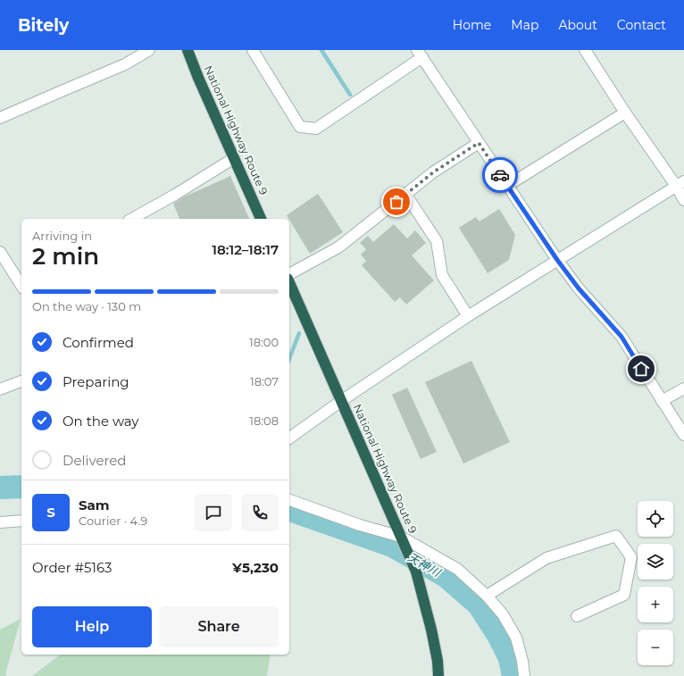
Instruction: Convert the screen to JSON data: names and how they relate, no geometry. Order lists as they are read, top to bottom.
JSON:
{
  "streets": {
    "highway": ["National Highway Route 9"]
  },
  "water": ["天神川"],
  "page": {
    "header": "Bitely",
    "nav": [
      "Home",
      "Map",
      "About",
      "Contact"
    ],
    "heading": ["2 min", "Arriving in", "18:12–18:17"],
    "panel": [
      "Sam",
      "Courier · 4.9",
      "Order #5163",
      "¥5,230"
    ],
    "bar": "On the way · 130 m",
    "list": [
      ["Confirmed", "18:00"],
      ["Preparing", "18:07"],
      ["On the way", "18:08"],
      "Delivered"
    ],
    "round": "S",
    "map_buttons": ["+", "−"],
    "buttons": ["Help", "Share"]
  }
}
